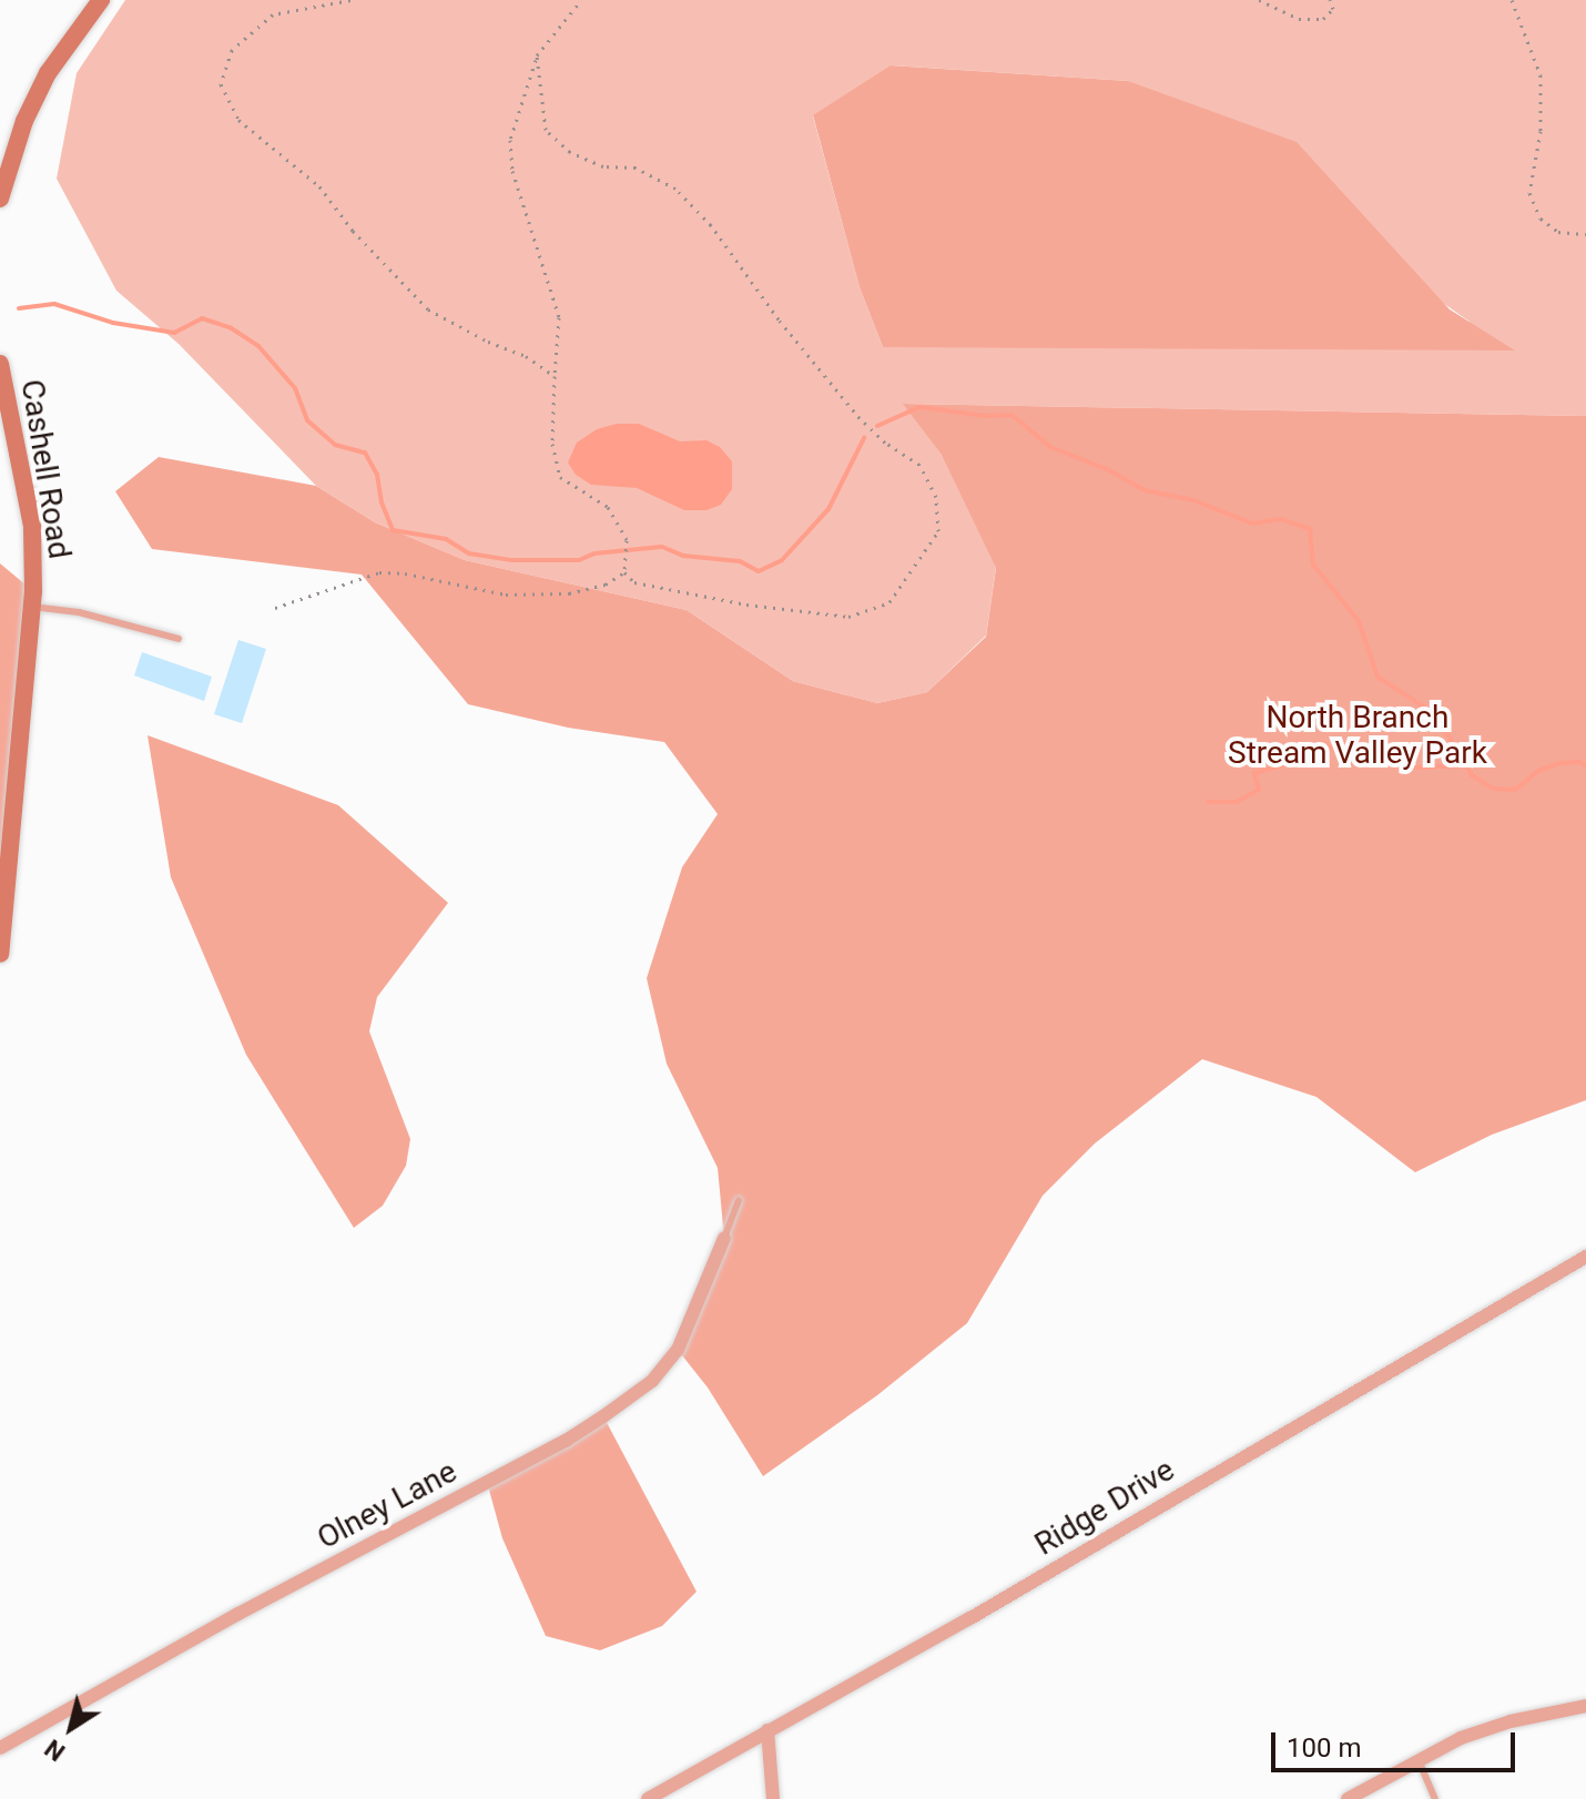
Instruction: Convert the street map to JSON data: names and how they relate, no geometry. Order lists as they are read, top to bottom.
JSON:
{
  "streets": {
    "street": ["Cashell Road", "Olney Lane", "Ridge Drive"]
  },
  "parks": ["North Branch Stream Valley Park"],
  "scale_bar": "100 m",
  "north": "bottom left"
}
